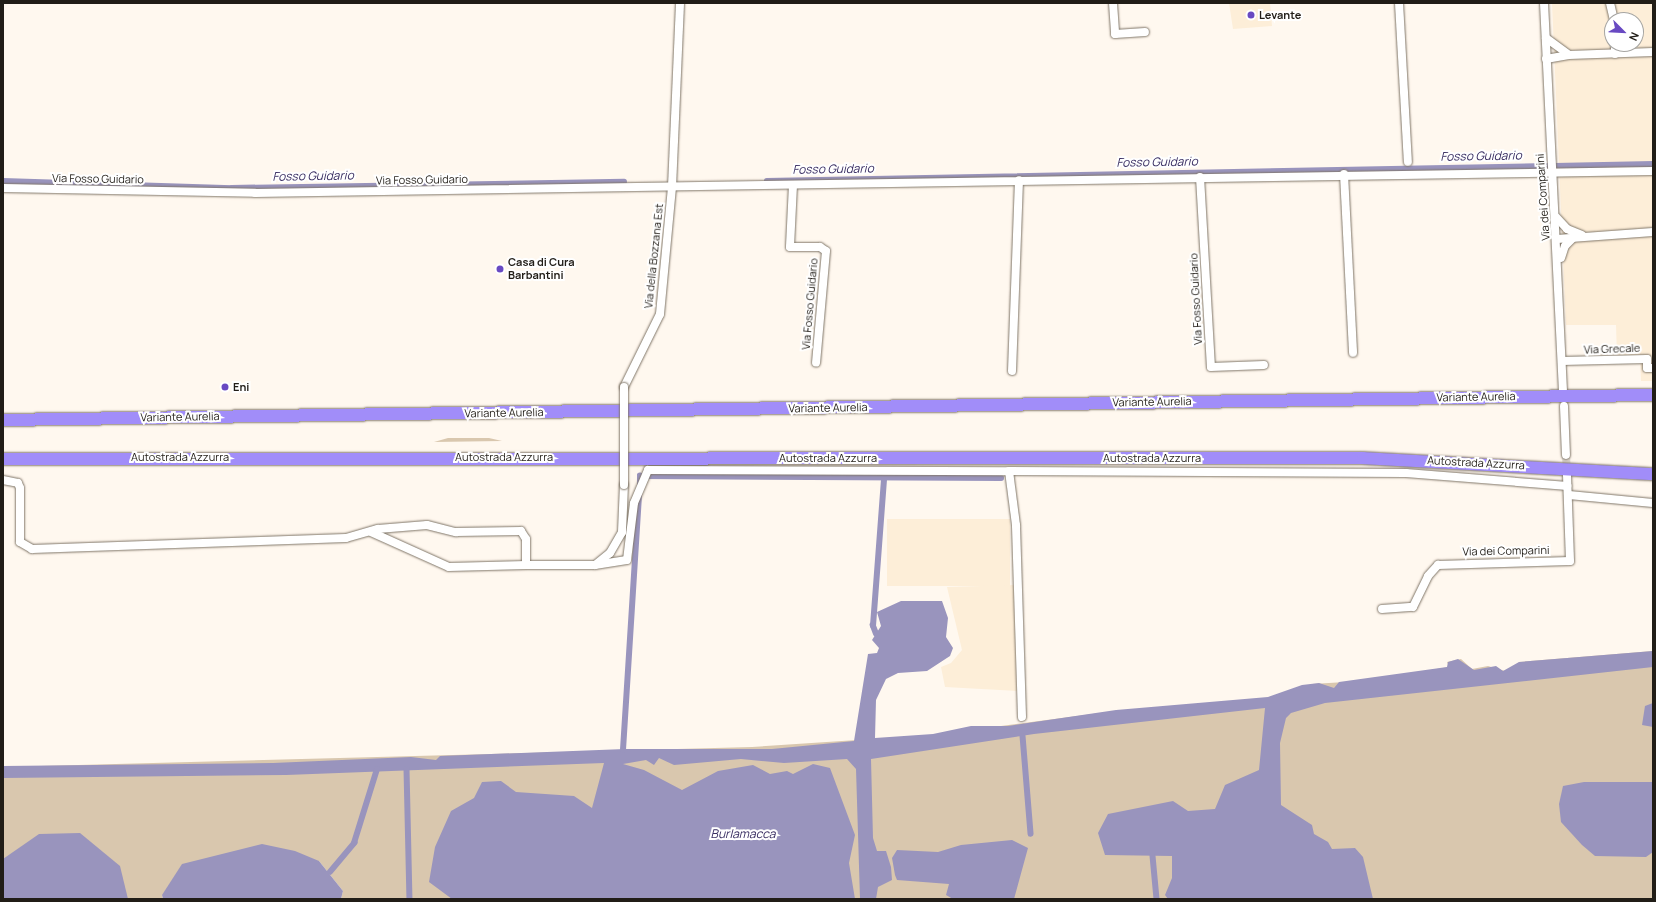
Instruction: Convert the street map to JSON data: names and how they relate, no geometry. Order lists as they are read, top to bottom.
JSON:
{
  "streets": {
    "highway": ["Variante Aurelia", "Autostrada Azzurra"],
    "street": [
      "Via Fosso Guidario",
      "Via dei Comparini",
      "Via della Bozzana Est",
      "Via Grecale"
    ]
  },
  "crossings": [
    ["Via Fosso Guidario", "Via dei Comparini"],
    ["Via Fosso Guidario", "Via della Bozzana Est"],
    ["Via dei Comparini", "Via Grecale"]
  ],
  "water": ["Fosso Guidario", "Burlamacca"],
  "places": ["Levante", "Casa di Cura Barbantini", "Eni"],
  "north": "bottom right"
}
